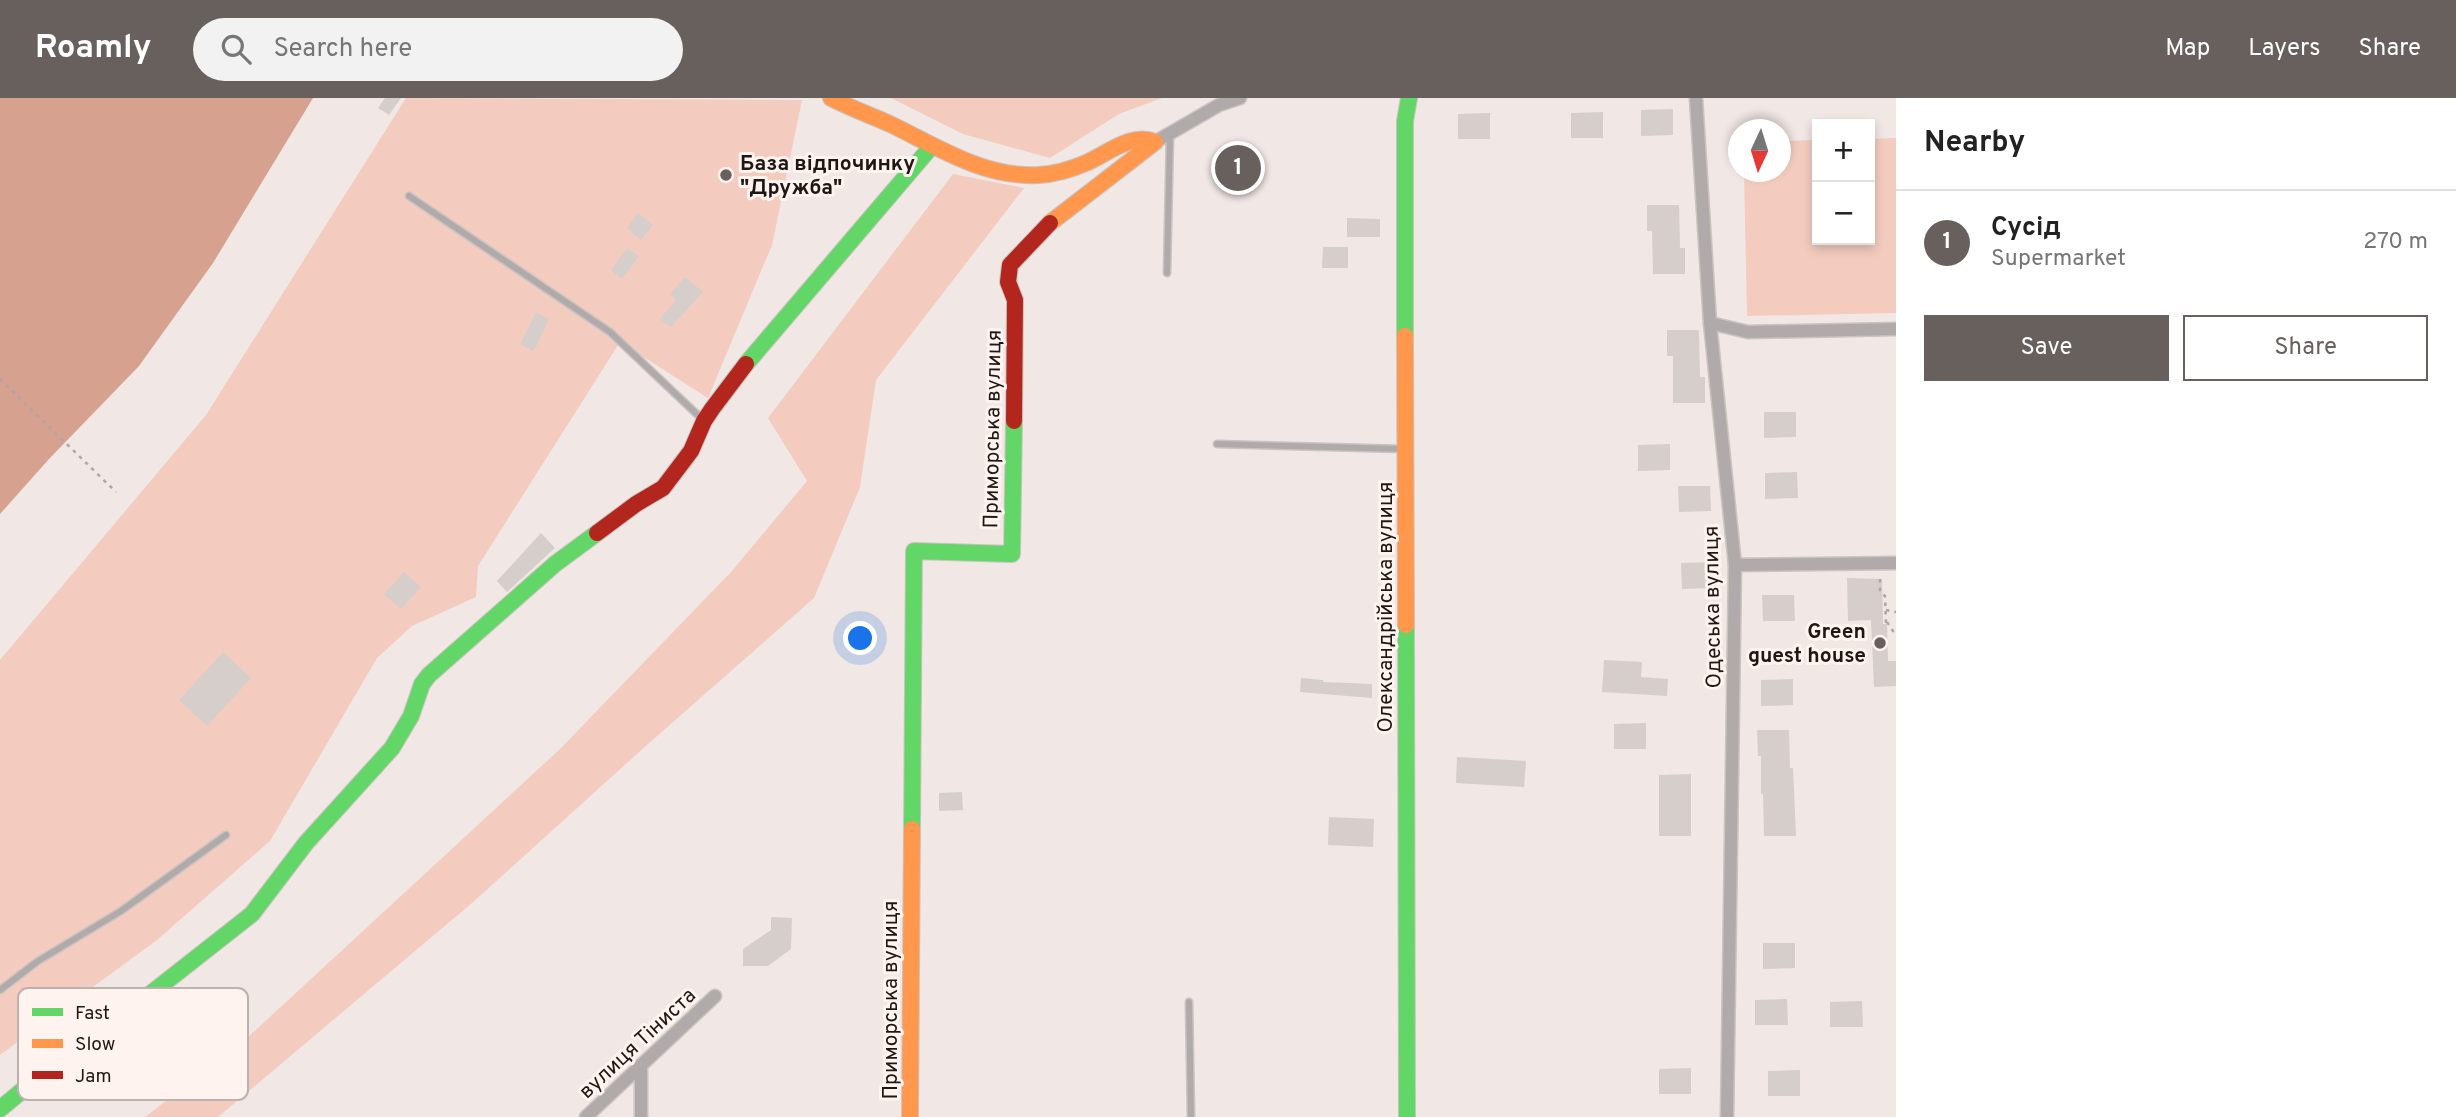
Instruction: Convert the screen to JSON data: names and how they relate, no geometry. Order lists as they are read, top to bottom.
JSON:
{
  "streets": {
    "street": [
      "Приморська вулиця",
      "Олександрійська вулиця",
      "Одеська вулиця",
      "вулиця Тіниста"
    ]
  },
  "places": ["База відпочинку \"Дружба\"", "Green guest house"],
  "legend": ["Fast", "Slow", "Jam"],
  "north": "bottom",
  "page": {
    "header": "Roamly",
    "search": "Search here",
    "nav": ["Map", "Layers", "Share"],
    "heading": "Nearby",
    "map_buttons": ["+", "−"],
    "pins": "1",
    "list": [
      {
        "mark": "1",
        "name": "Сусід",
        "note": "Supermarket",
        "value": "270 m"
      }
    ],
    "buttons": ["Save", "Share"]
  }
}
